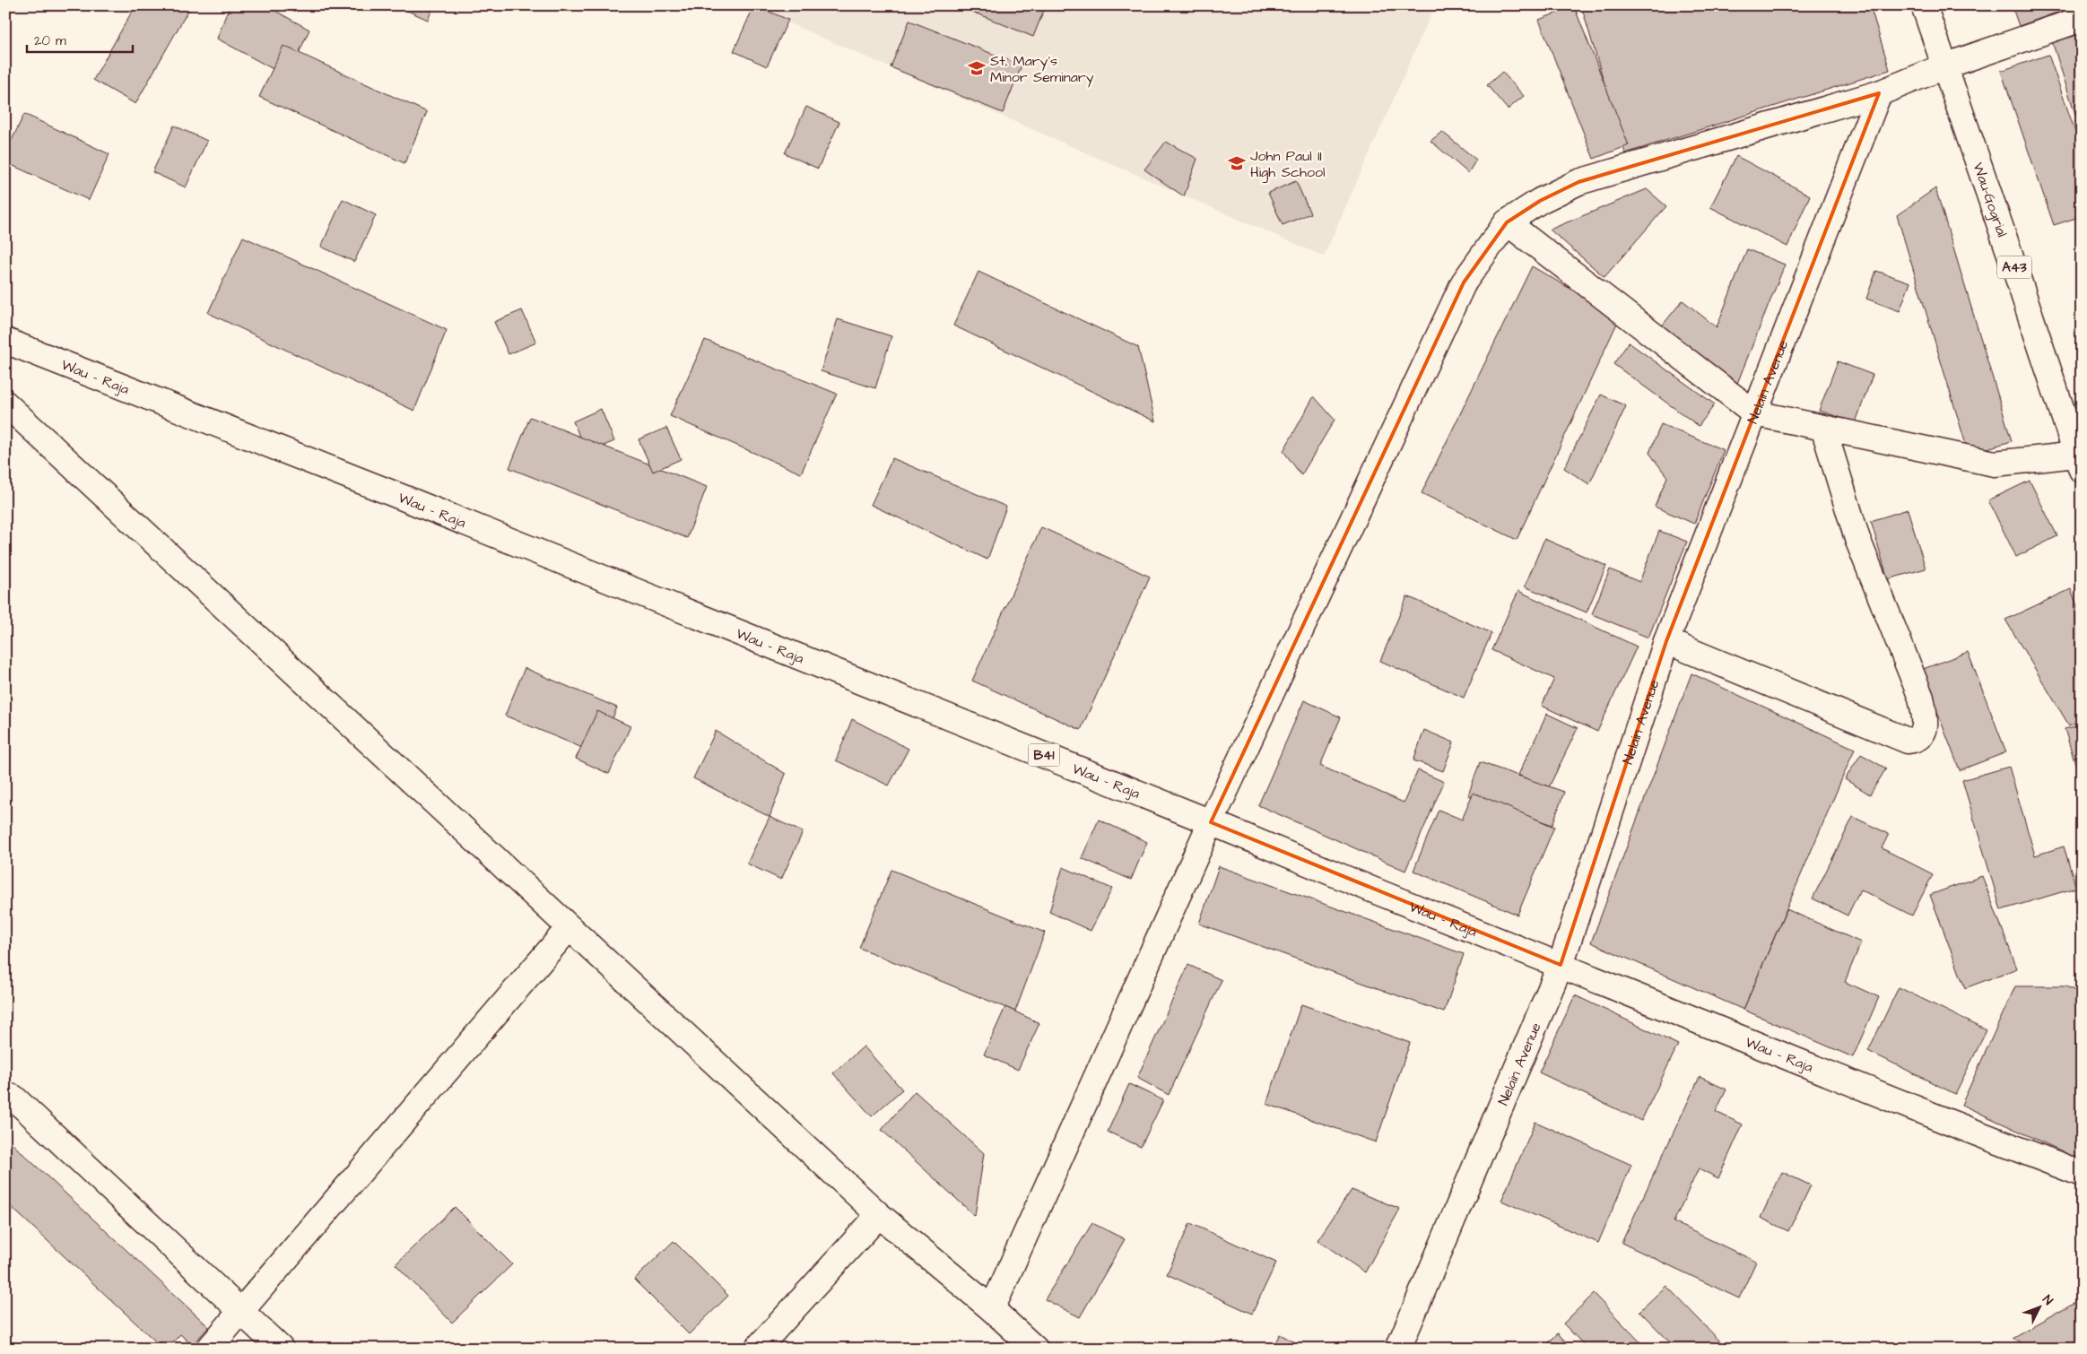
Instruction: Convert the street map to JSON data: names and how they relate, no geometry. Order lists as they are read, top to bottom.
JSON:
{
  "streets": {
    "street": [
      "Wau-Gogrial",
      "A43",
      "Wau - Raja",
      "Nelain Avenue",
      "B41"
    ]
  },
  "crossings": [
    ["Wau - Raja", "Nelain Avenue"]
  ],
  "places": {
    "school or university": ["St. Mary's Minor Seminary", "John Paul II High School"]
  },
  "scale_bar": "20 m",
  "north": "top right"
}
